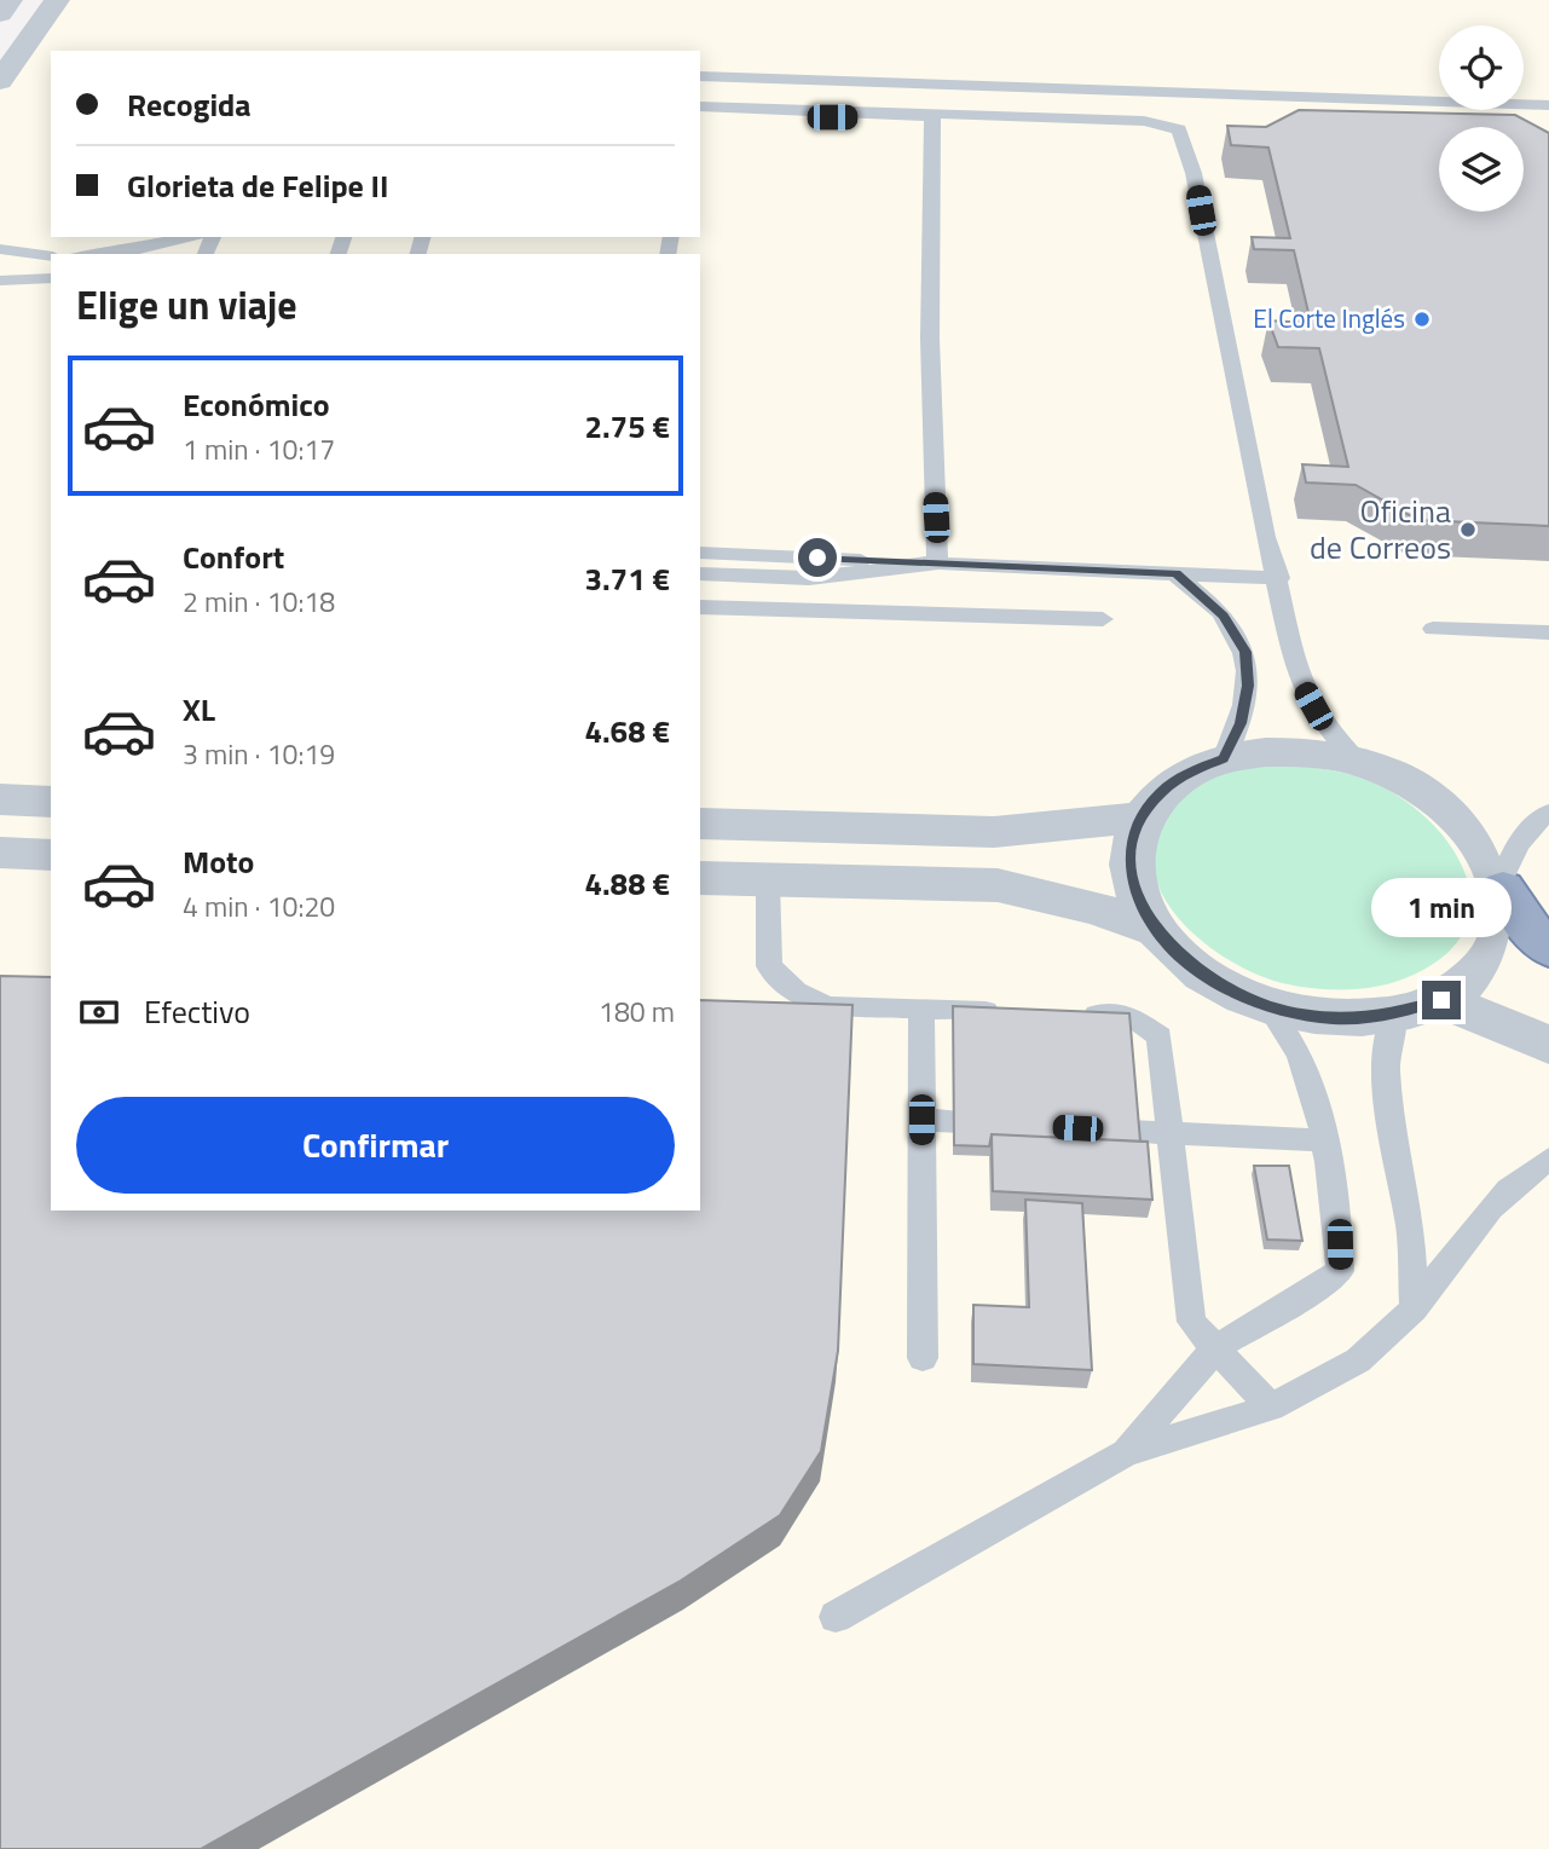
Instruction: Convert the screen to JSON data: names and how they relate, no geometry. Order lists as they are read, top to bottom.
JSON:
{
  "places": ["El Corte Inglés", "Oficina de Correos"],
  "page": {
    "banner": ["Recogida", "Glorieta de Felipe II"],
    "heading": "Elige un viaje",
    "list": [
      {
        "name": "Económico",
        "note": "1 min · 10:17",
        "value": "2.75 €"
      },
      {
        "name": "Confort",
        "note": "2 min · 10:18",
        "value": "3.71 €"
      },
      {
        "name": "XL",
        "note": "3 min · 10:19",
        "value": "4.68 €"
      },
      {
        "name": "Moto",
        "note": "4 min · 10:20",
        "value": "4.88 €"
      }
    ],
    "bubble": "1 min",
    "pay": ["Efectivo", "180 m"],
    "buttons": "Confirmar"
  }
}
